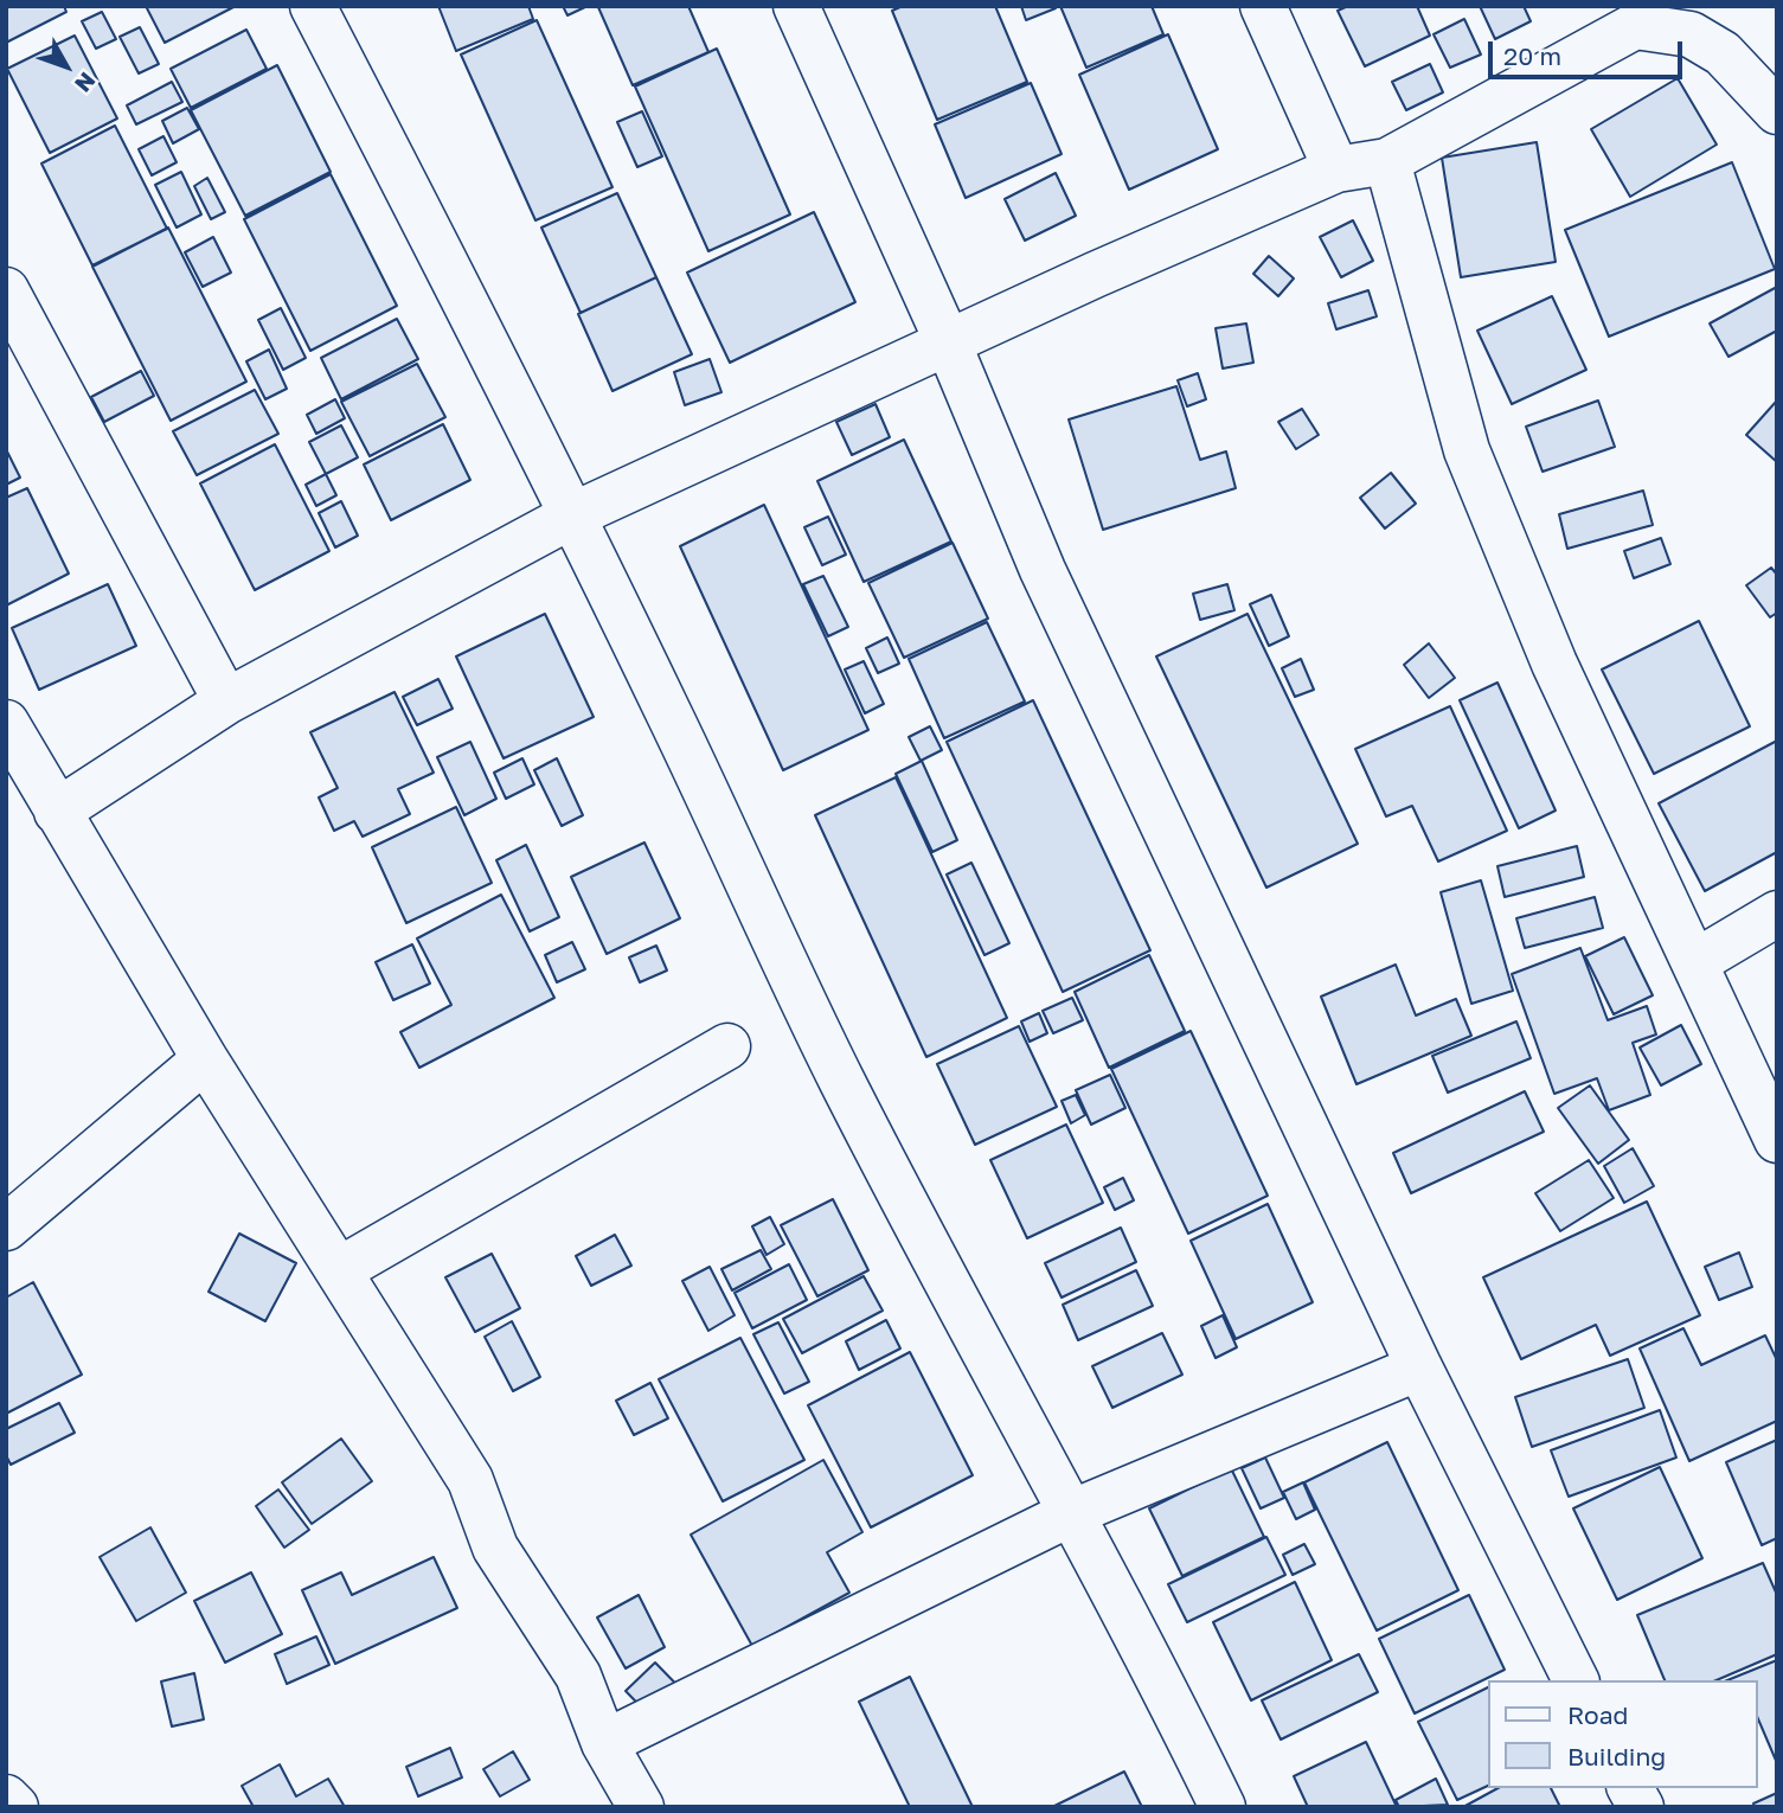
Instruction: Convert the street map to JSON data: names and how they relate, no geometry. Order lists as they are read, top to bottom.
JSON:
{
  "legend": ["Road", "Building"],
  "scale_bar": "20 m",
  "north": "bottom right"
}
